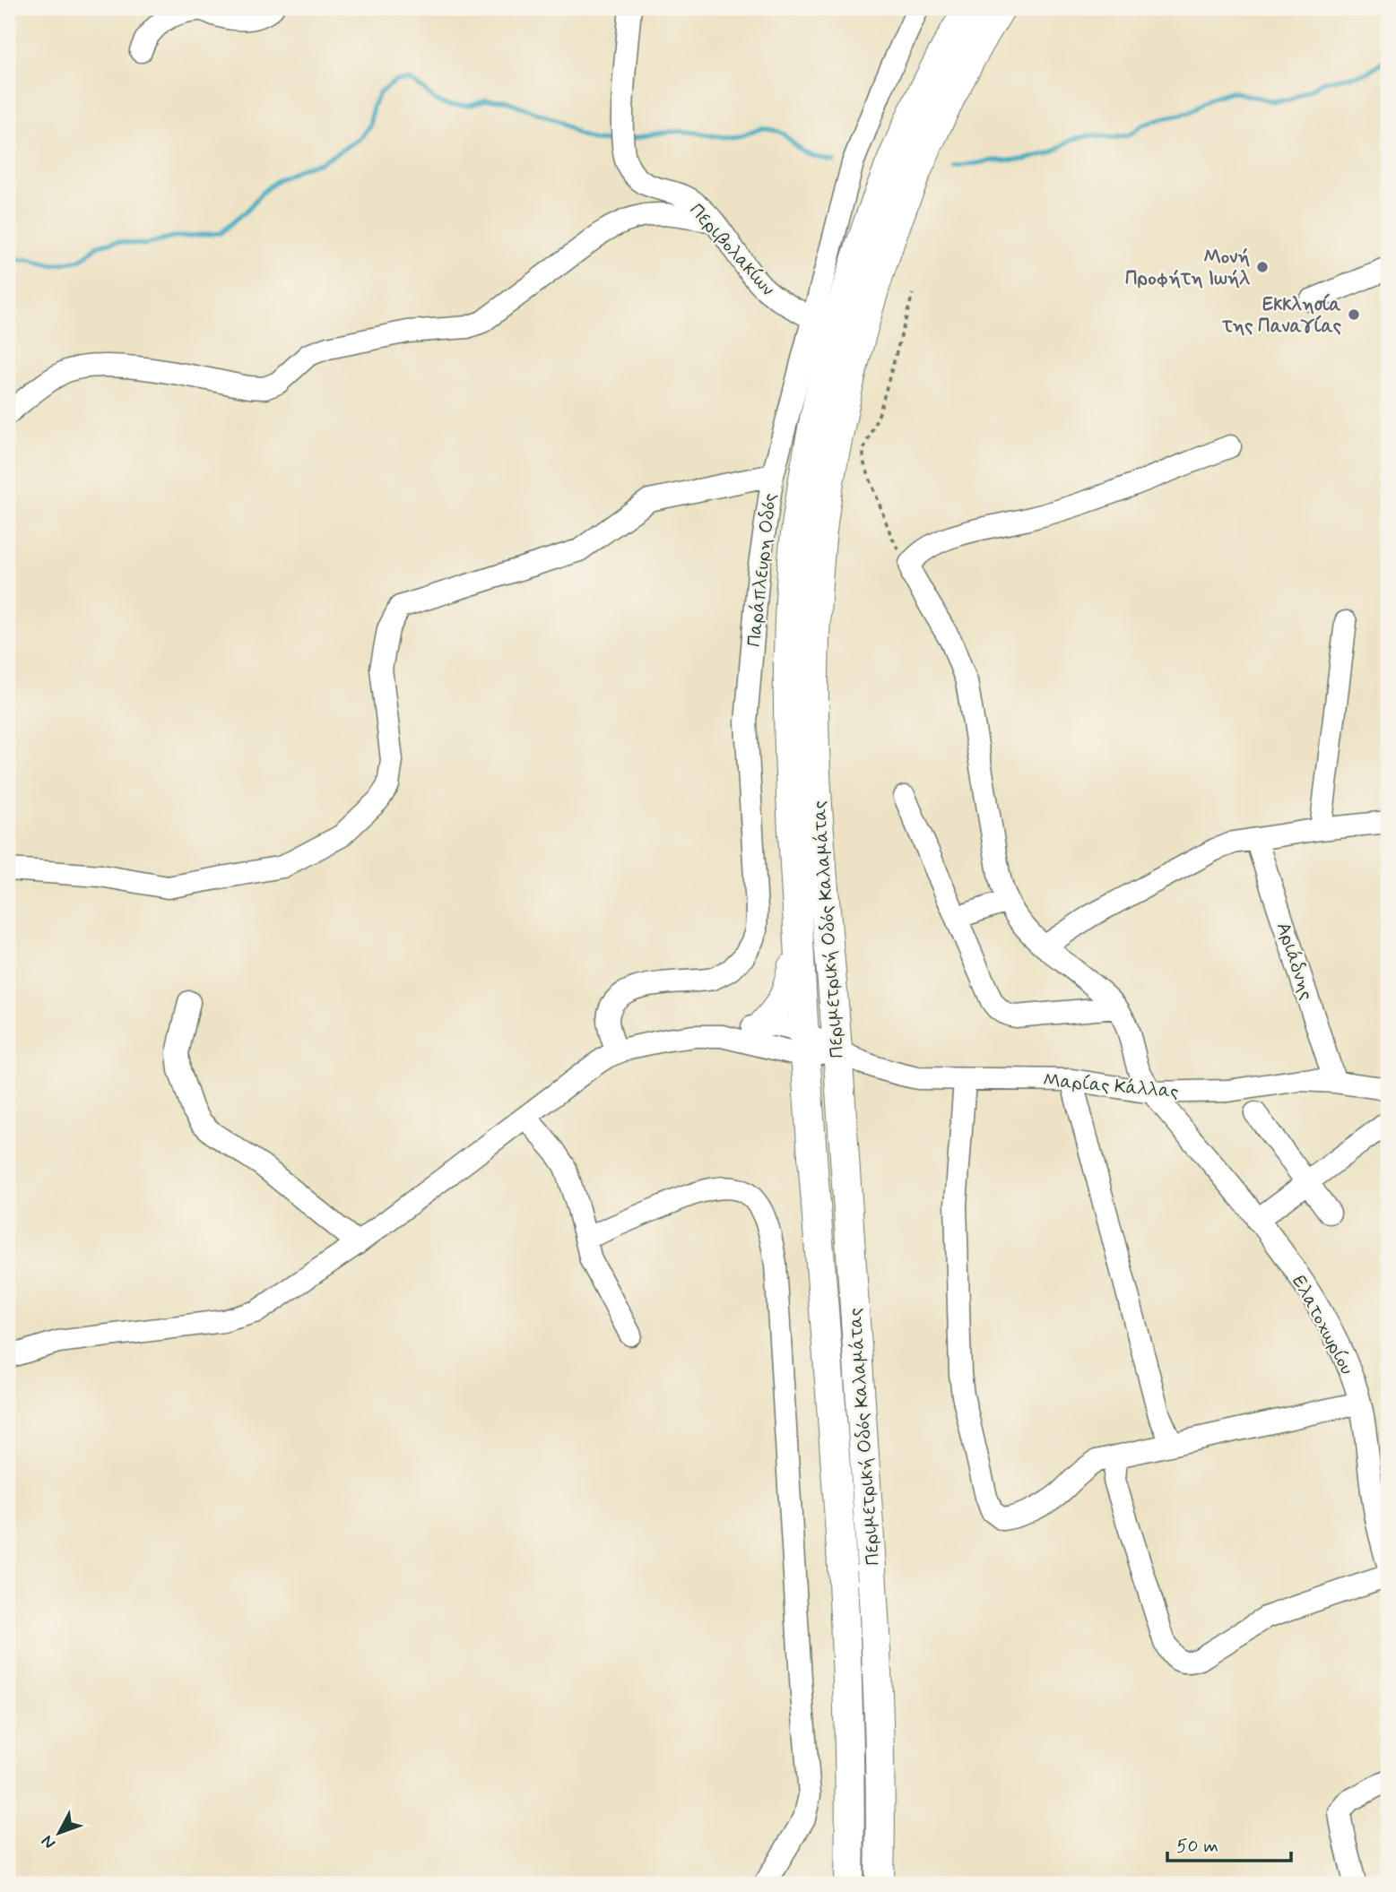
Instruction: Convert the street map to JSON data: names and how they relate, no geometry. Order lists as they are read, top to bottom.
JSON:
{
  "streets": {
    "main road": ["Περιμετρική Οδός Καλαμάτας"],
    "street": [
      "Περιβολακίων",
      "Παράπλευρη Οδός",
      "Αριάδνης",
      "Μαρίας Κάλλας",
      "Ελατοχωρίου"
    ]
  },
  "crossings": [
    ["Περιβολακίων", "Παράπλευρη Οδός"],
    ["Περιμετρική Οδός Καλαμάτας", "Μαρίας Κάλλας"],
    ["Αριάδνης", "Μαρίας Κάλλας"],
    ["Μαρίας Κάλλας", "Ελατοχωρίου"]
  ],
  "places": ["Μονή Προφήτη Ιωήλ", "Εκκλησία της Παναγίας"],
  "scale_bar": "50 m",
  "north": "bottom left"
}
